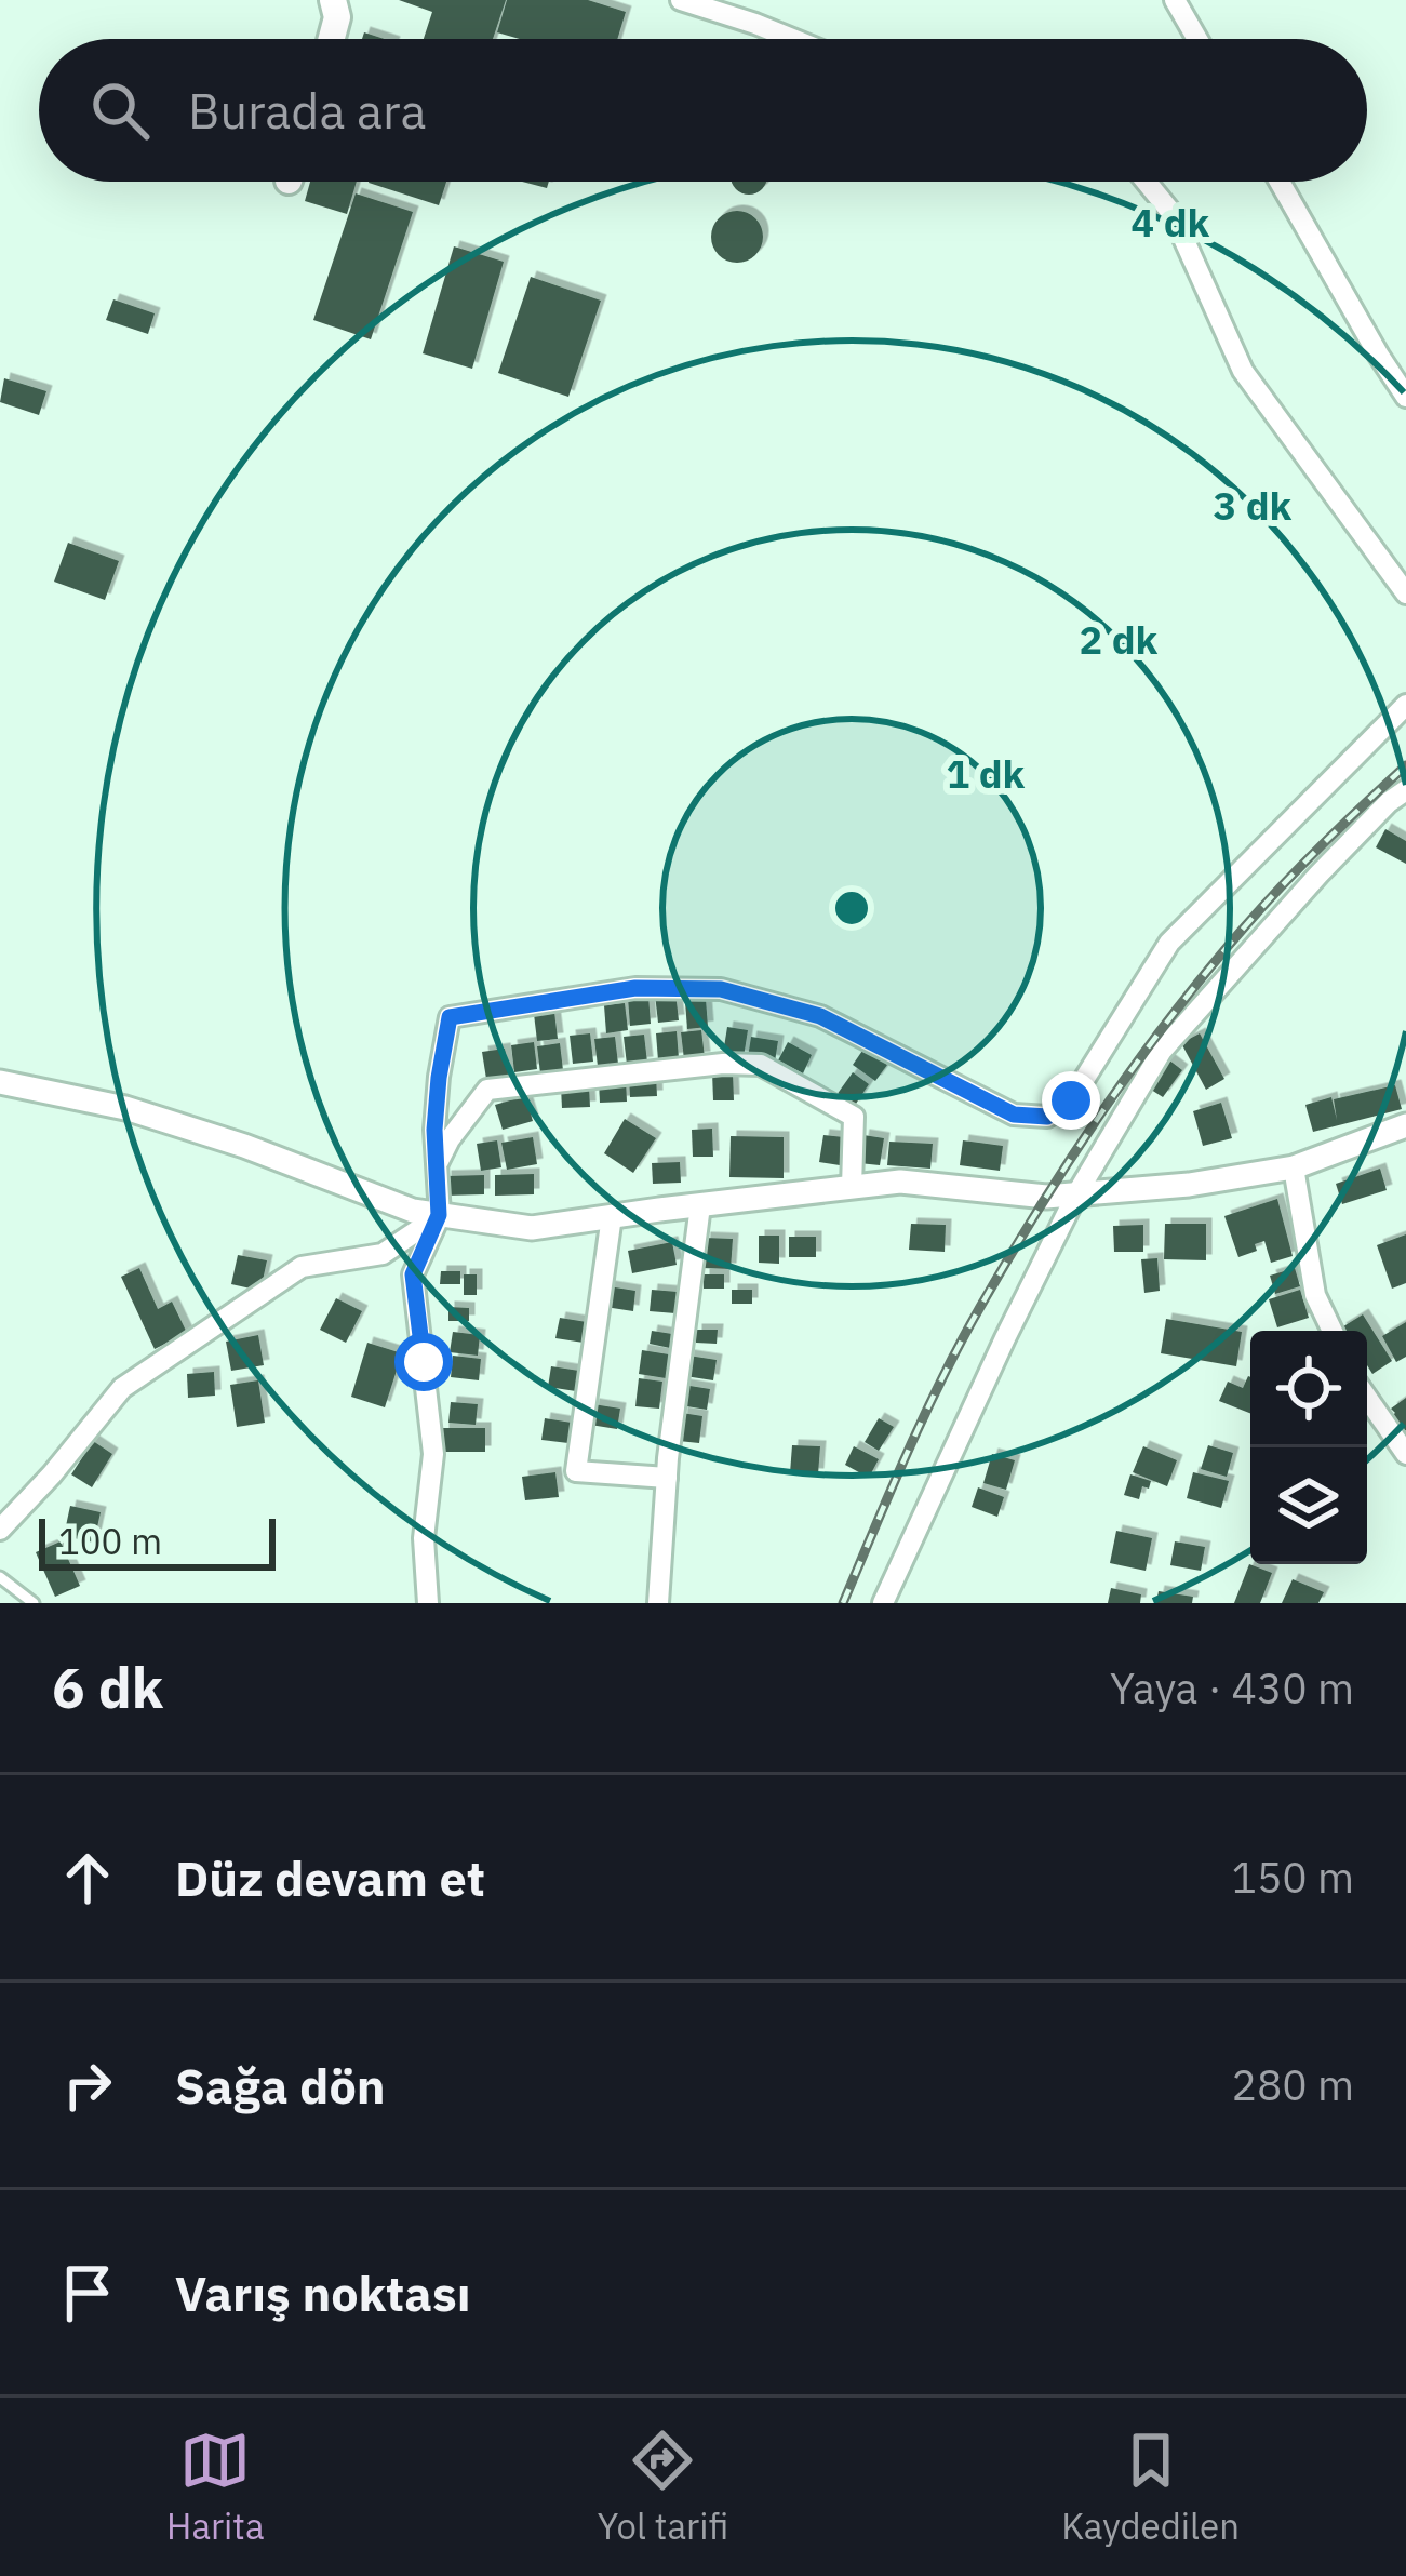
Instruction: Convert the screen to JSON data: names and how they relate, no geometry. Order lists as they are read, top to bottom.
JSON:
{
  "scale_bar": "100 m",
  "page": {
    "search": "Burada ara",
    "scale": "100 m",
    "heading": ["6 dk", "Yaya · 430 m"],
    "list": [
      ["Düz devam et", "150 m"],
      ["Sağa dön", "280 m"],
      "Varış noktası"
    ],
    "nav": ["Harita", "Yol tarifi", "Kaydedilen"]
  },
  "rings": [
    "4 dk",
    "3 dk",
    "2 dk",
    "1 dk"
  ]
}
